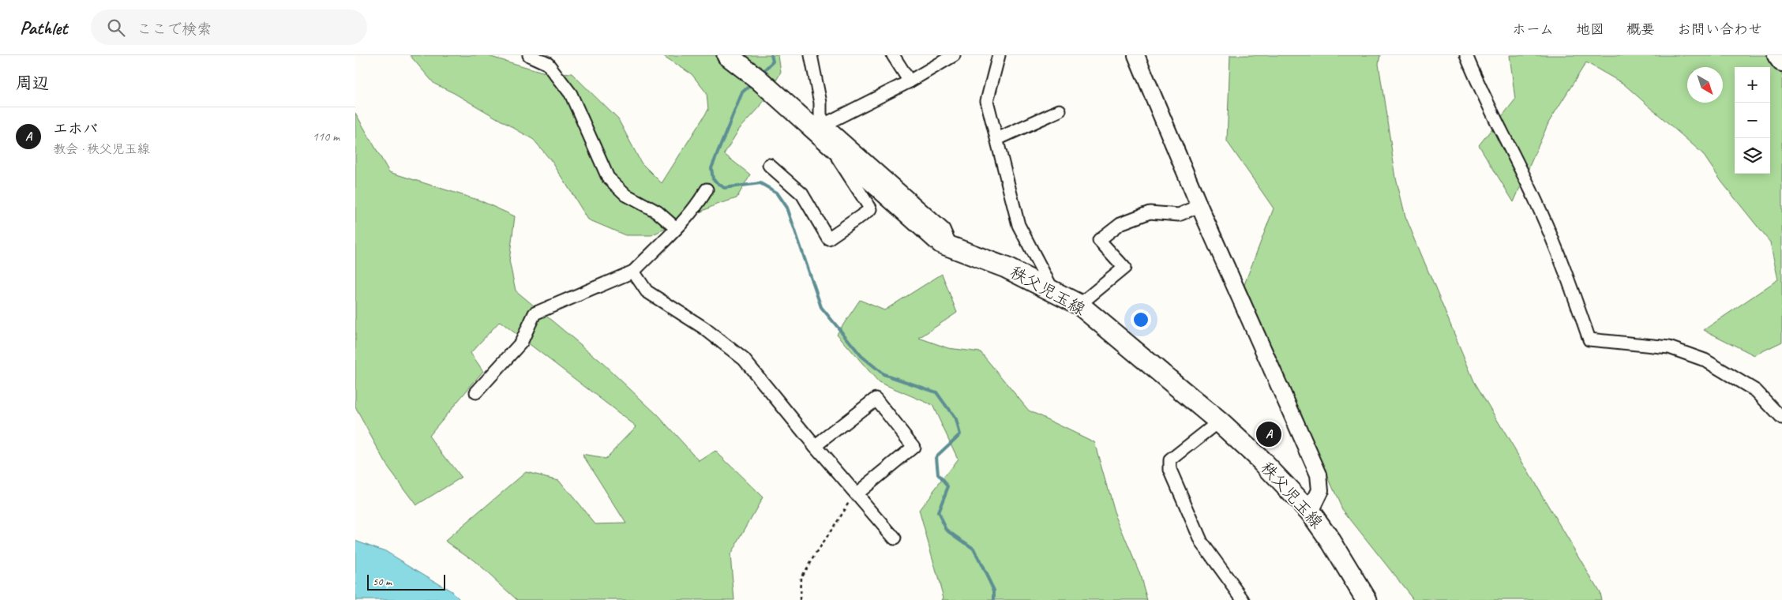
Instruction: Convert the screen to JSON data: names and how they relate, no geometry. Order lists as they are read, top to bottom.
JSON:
{
  "streets": {
    "main road": ["秩父児玉線"]
  },
  "scale_bar": "50 m",
  "north": "bottom right",
  "page": {
    "header": "Pathlet",
    "search": "ここで検索",
    "nav": [
      "ホーム",
      "地図",
      "概要",
      "お問い合わせ"
    ],
    "heading": "周辺",
    "map_buttons": ["+", "−"],
    "list": [
      {
        "mark": "A",
        "name": "エホバ",
        "note": "教会 · 秩父児玉線",
        "value": "110 m"
      }
    ],
    "pins": "A",
    "scale": "50 m"
  }
}
